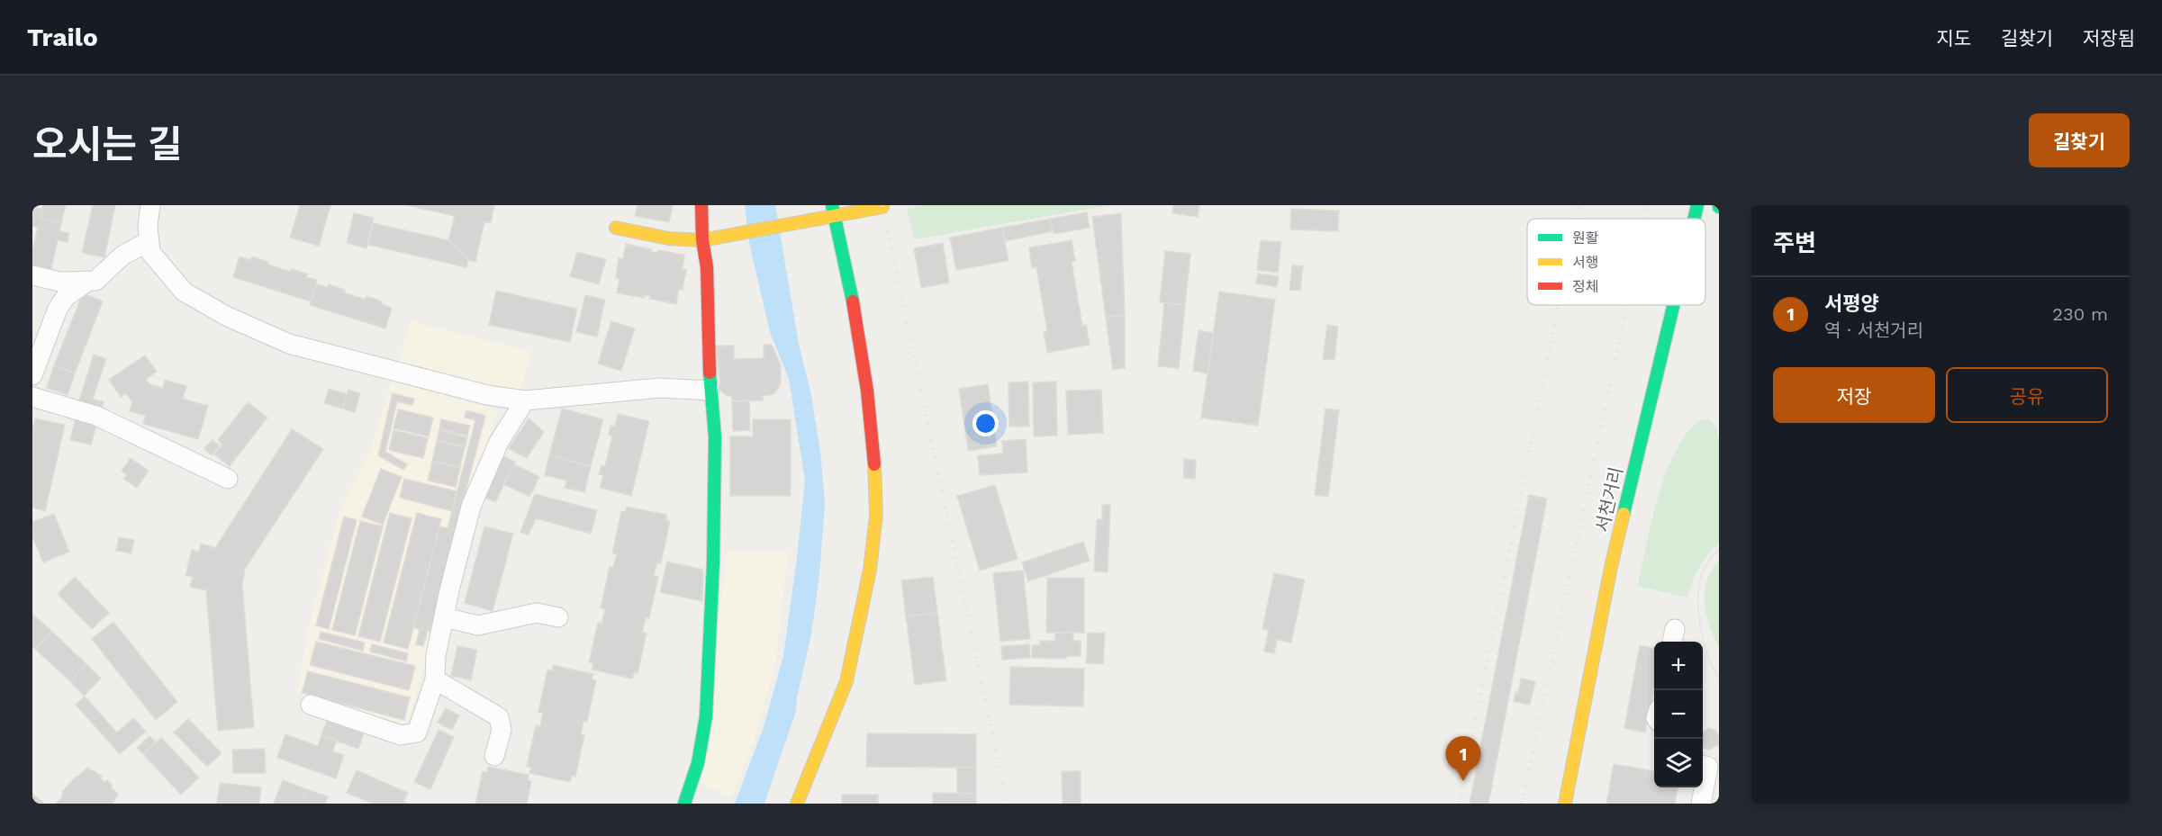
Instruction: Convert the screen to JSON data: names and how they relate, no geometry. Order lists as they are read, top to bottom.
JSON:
{
  "streets": {
    "street": ["서천거리"]
  },
  "legend": ["원활", "서행", "정체"],
  "page": {
    "header": "Trailo",
    "nav": ["지도", "길찾기", "저장됨"],
    "title": "오시는 길",
    "buttons": [
      "길찾기",
      ["저장", "공유"]
    ],
    "heading": "주변",
    "list": [
      {
        "mark": "1",
        "name": "서평양",
        "note": "역 · 서천거리",
        "value": "230 m"
      }
    ],
    "map_buttons": ["+", "−"],
    "pins": "1"
  }
}
